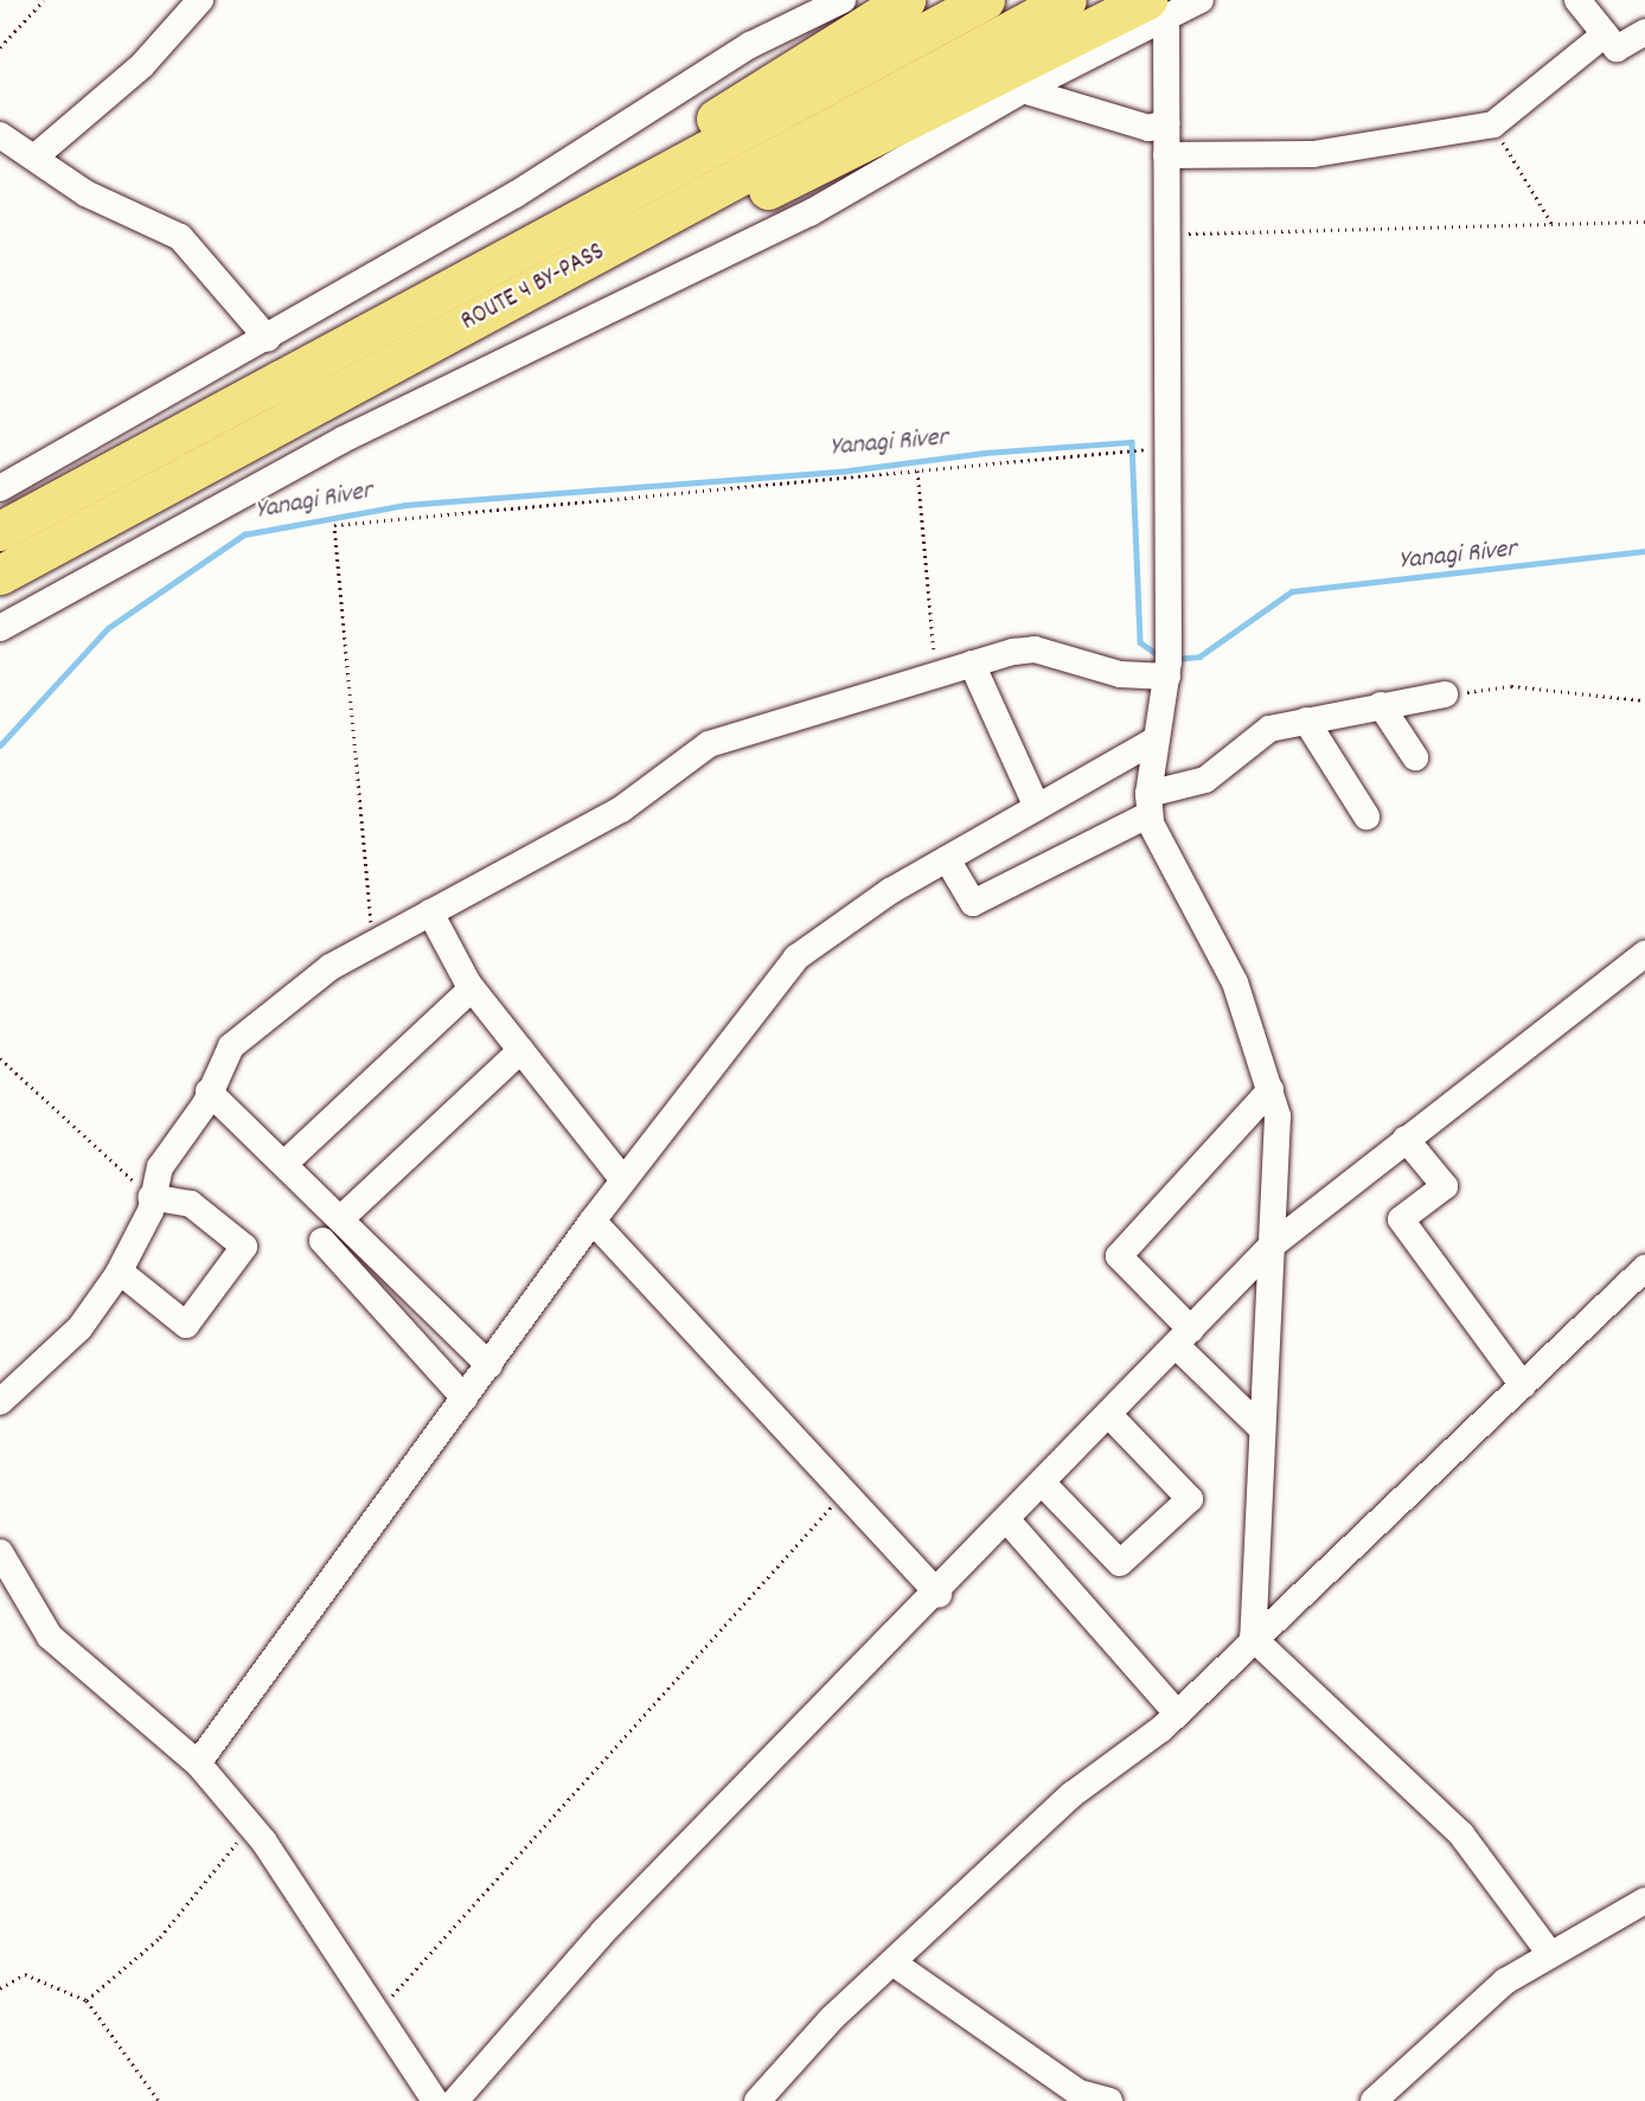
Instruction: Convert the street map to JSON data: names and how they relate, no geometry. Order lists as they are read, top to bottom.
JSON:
{
  "streets": {
    "highway": ["ROUTE 4 BY-PASS"]
  },
  "water": ["Yanagi River"]
}
